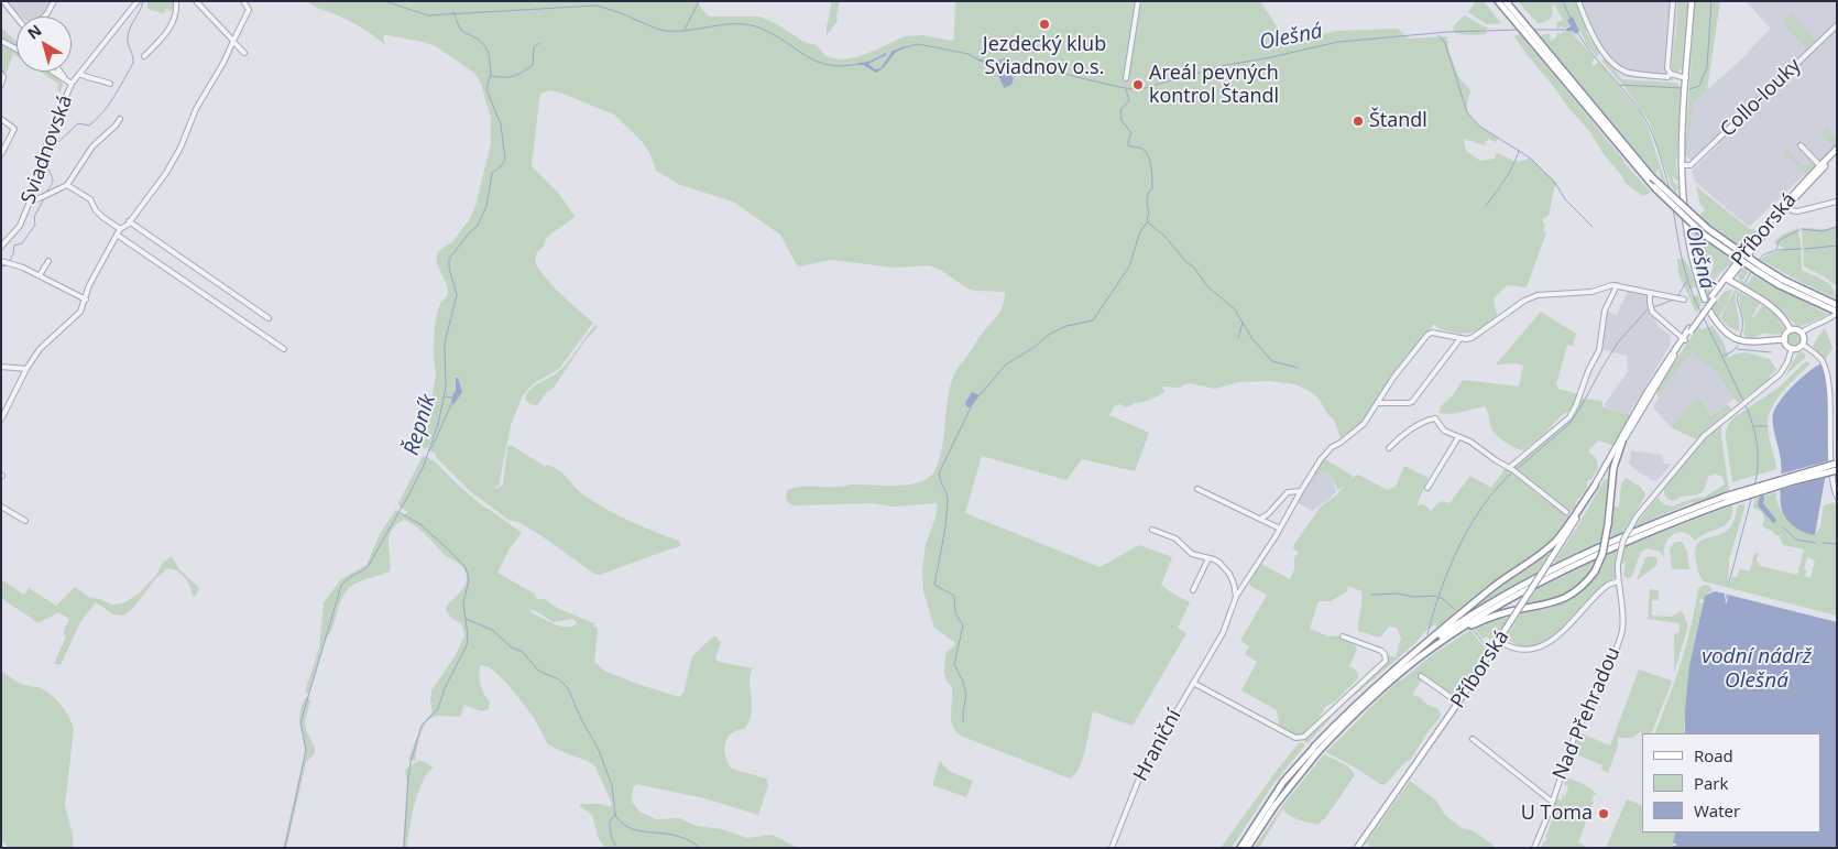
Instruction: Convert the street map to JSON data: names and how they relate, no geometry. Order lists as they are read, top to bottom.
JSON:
{
  "streets": {
    "main road": ["Příborská"],
    "street": [
      "Collo-louky",
      "Sviadnovská",
      "Nad Přehradou",
      "Hraniční"
    ]
  },
  "water": ["Olešná", "Řepník", "vodní nádrž Olešná"],
  "places": [
    "Jezdecký klub Sviadnov o.s.",
    "Areál pevných kontrol Štandl",
    "Štandl",
    "U Toma"
  ],
  "legend": ["Road", "Park", "Water"],
  "north": "top left"
}
